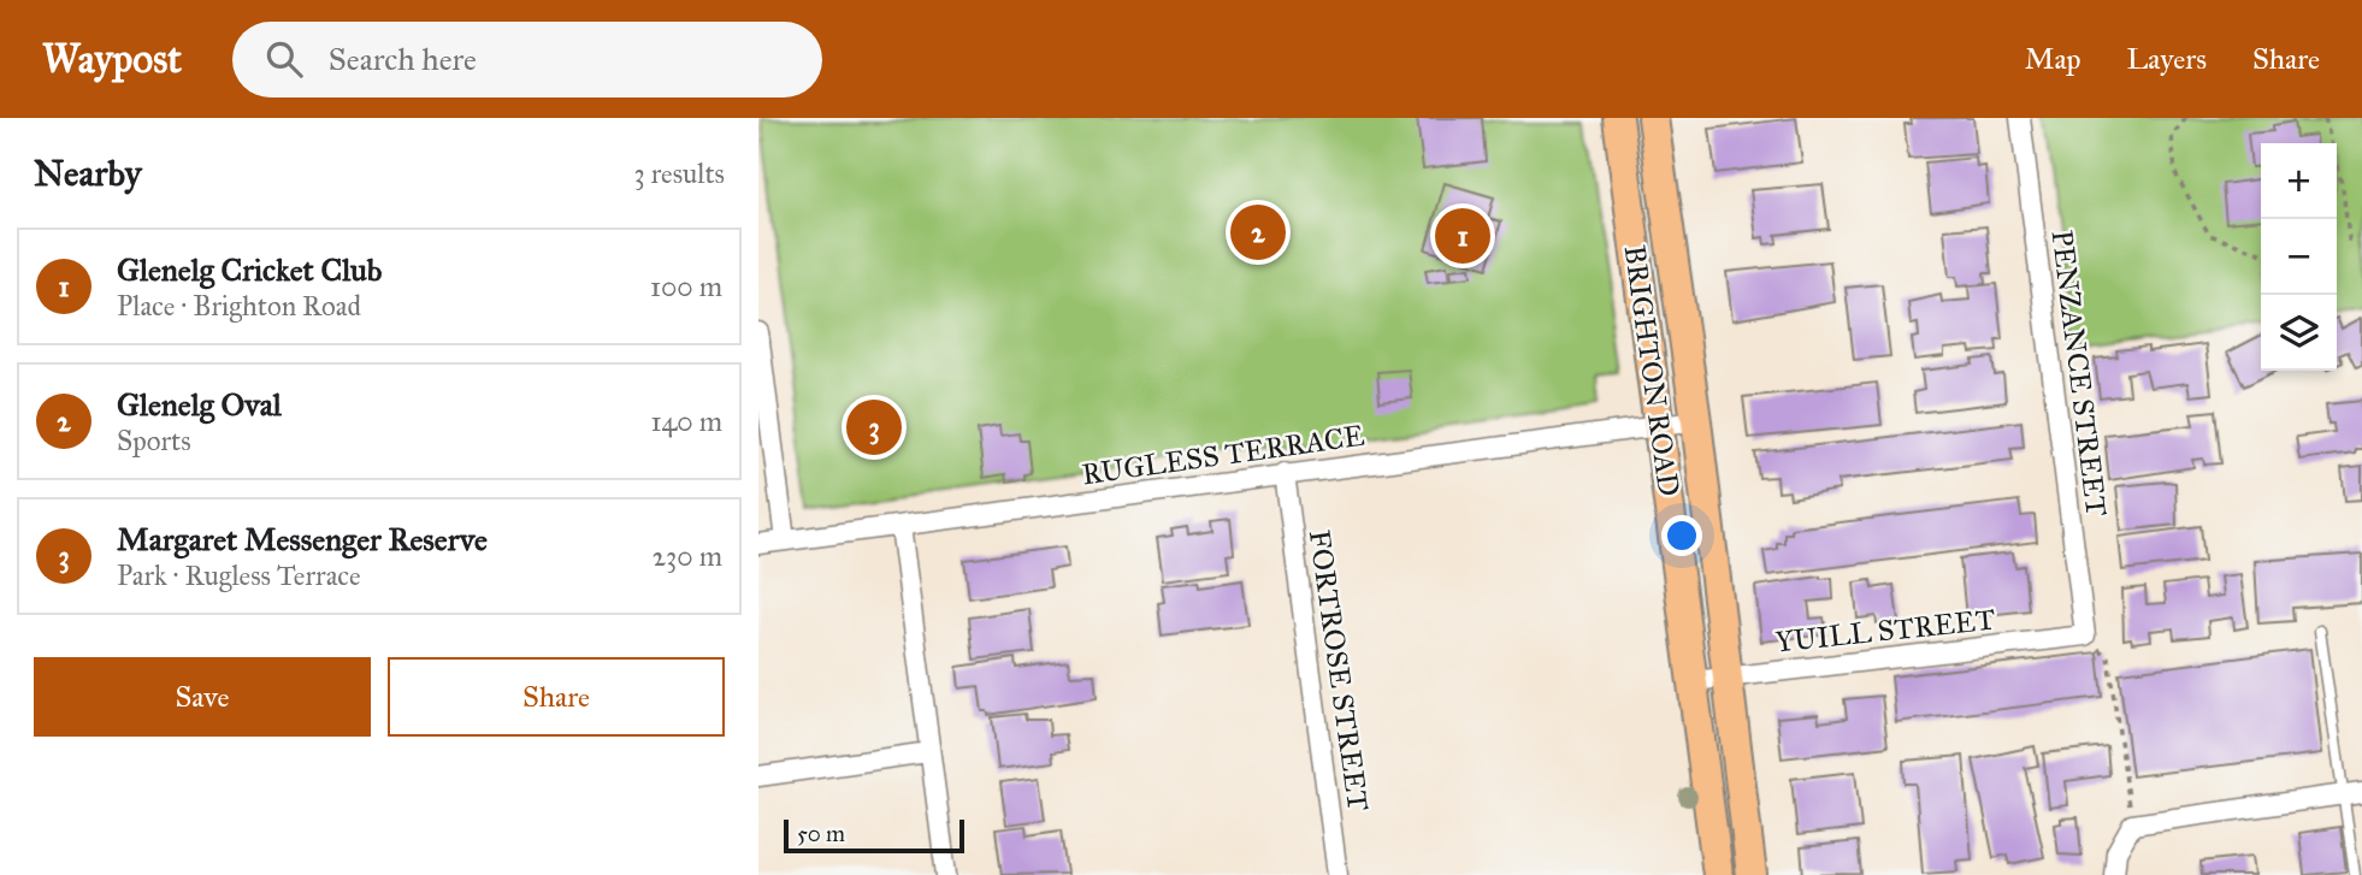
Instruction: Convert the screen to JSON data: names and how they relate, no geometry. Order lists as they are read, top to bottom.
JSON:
{
  "streets": {
    "main road": ["BRIGHTON ROAD"],
    "street": [
      "PENZANCE STREET",
      "RUGLESS TERRACE",
      "YUILL STREET",
      "FORTROSE STREET"
    ]
  },
  "crossings": [
    ["BRIGHTON ROAD", "RUGLESS TERRACE"],
    ["BRIGHTON ROAD", "YUILL STREET"],
    ["PENZANCE STREET", "YUILL STREET"],
    ["RUGLESS TERRACE", "FORTROSE STREET"]
  ],
  "scale_bar": "50 m",
  "page": {
    "header": "Waypost",
    "search": "Search here",
    "nav": ["Map", "Layers", "Share"],
    "heading": ["Nearby", "3 results"],
    "map_buttons": ["+", "−"],
    "pins": ["2", "1", "3"],
    "list": [
      {
        "mark": "1",
        "name": "Glenelg Cricket Club",
        "note": "Place · Brighton Road",
        "value": "100 m"
      },
      {
        "mark": "2",
        "name": "Glenelg Oval",
        "note": "Sports",
        "value": "140 m"
      },
      {
        "mark": "3",
        "name": "Margaret Messenger Reserve",
        "note": "Park · Rugless Terrace",
        "value": "230 m"
      }
    ],
    "buttons": ["Save", "Share"],
    "scale": "50 m"
  }
}
